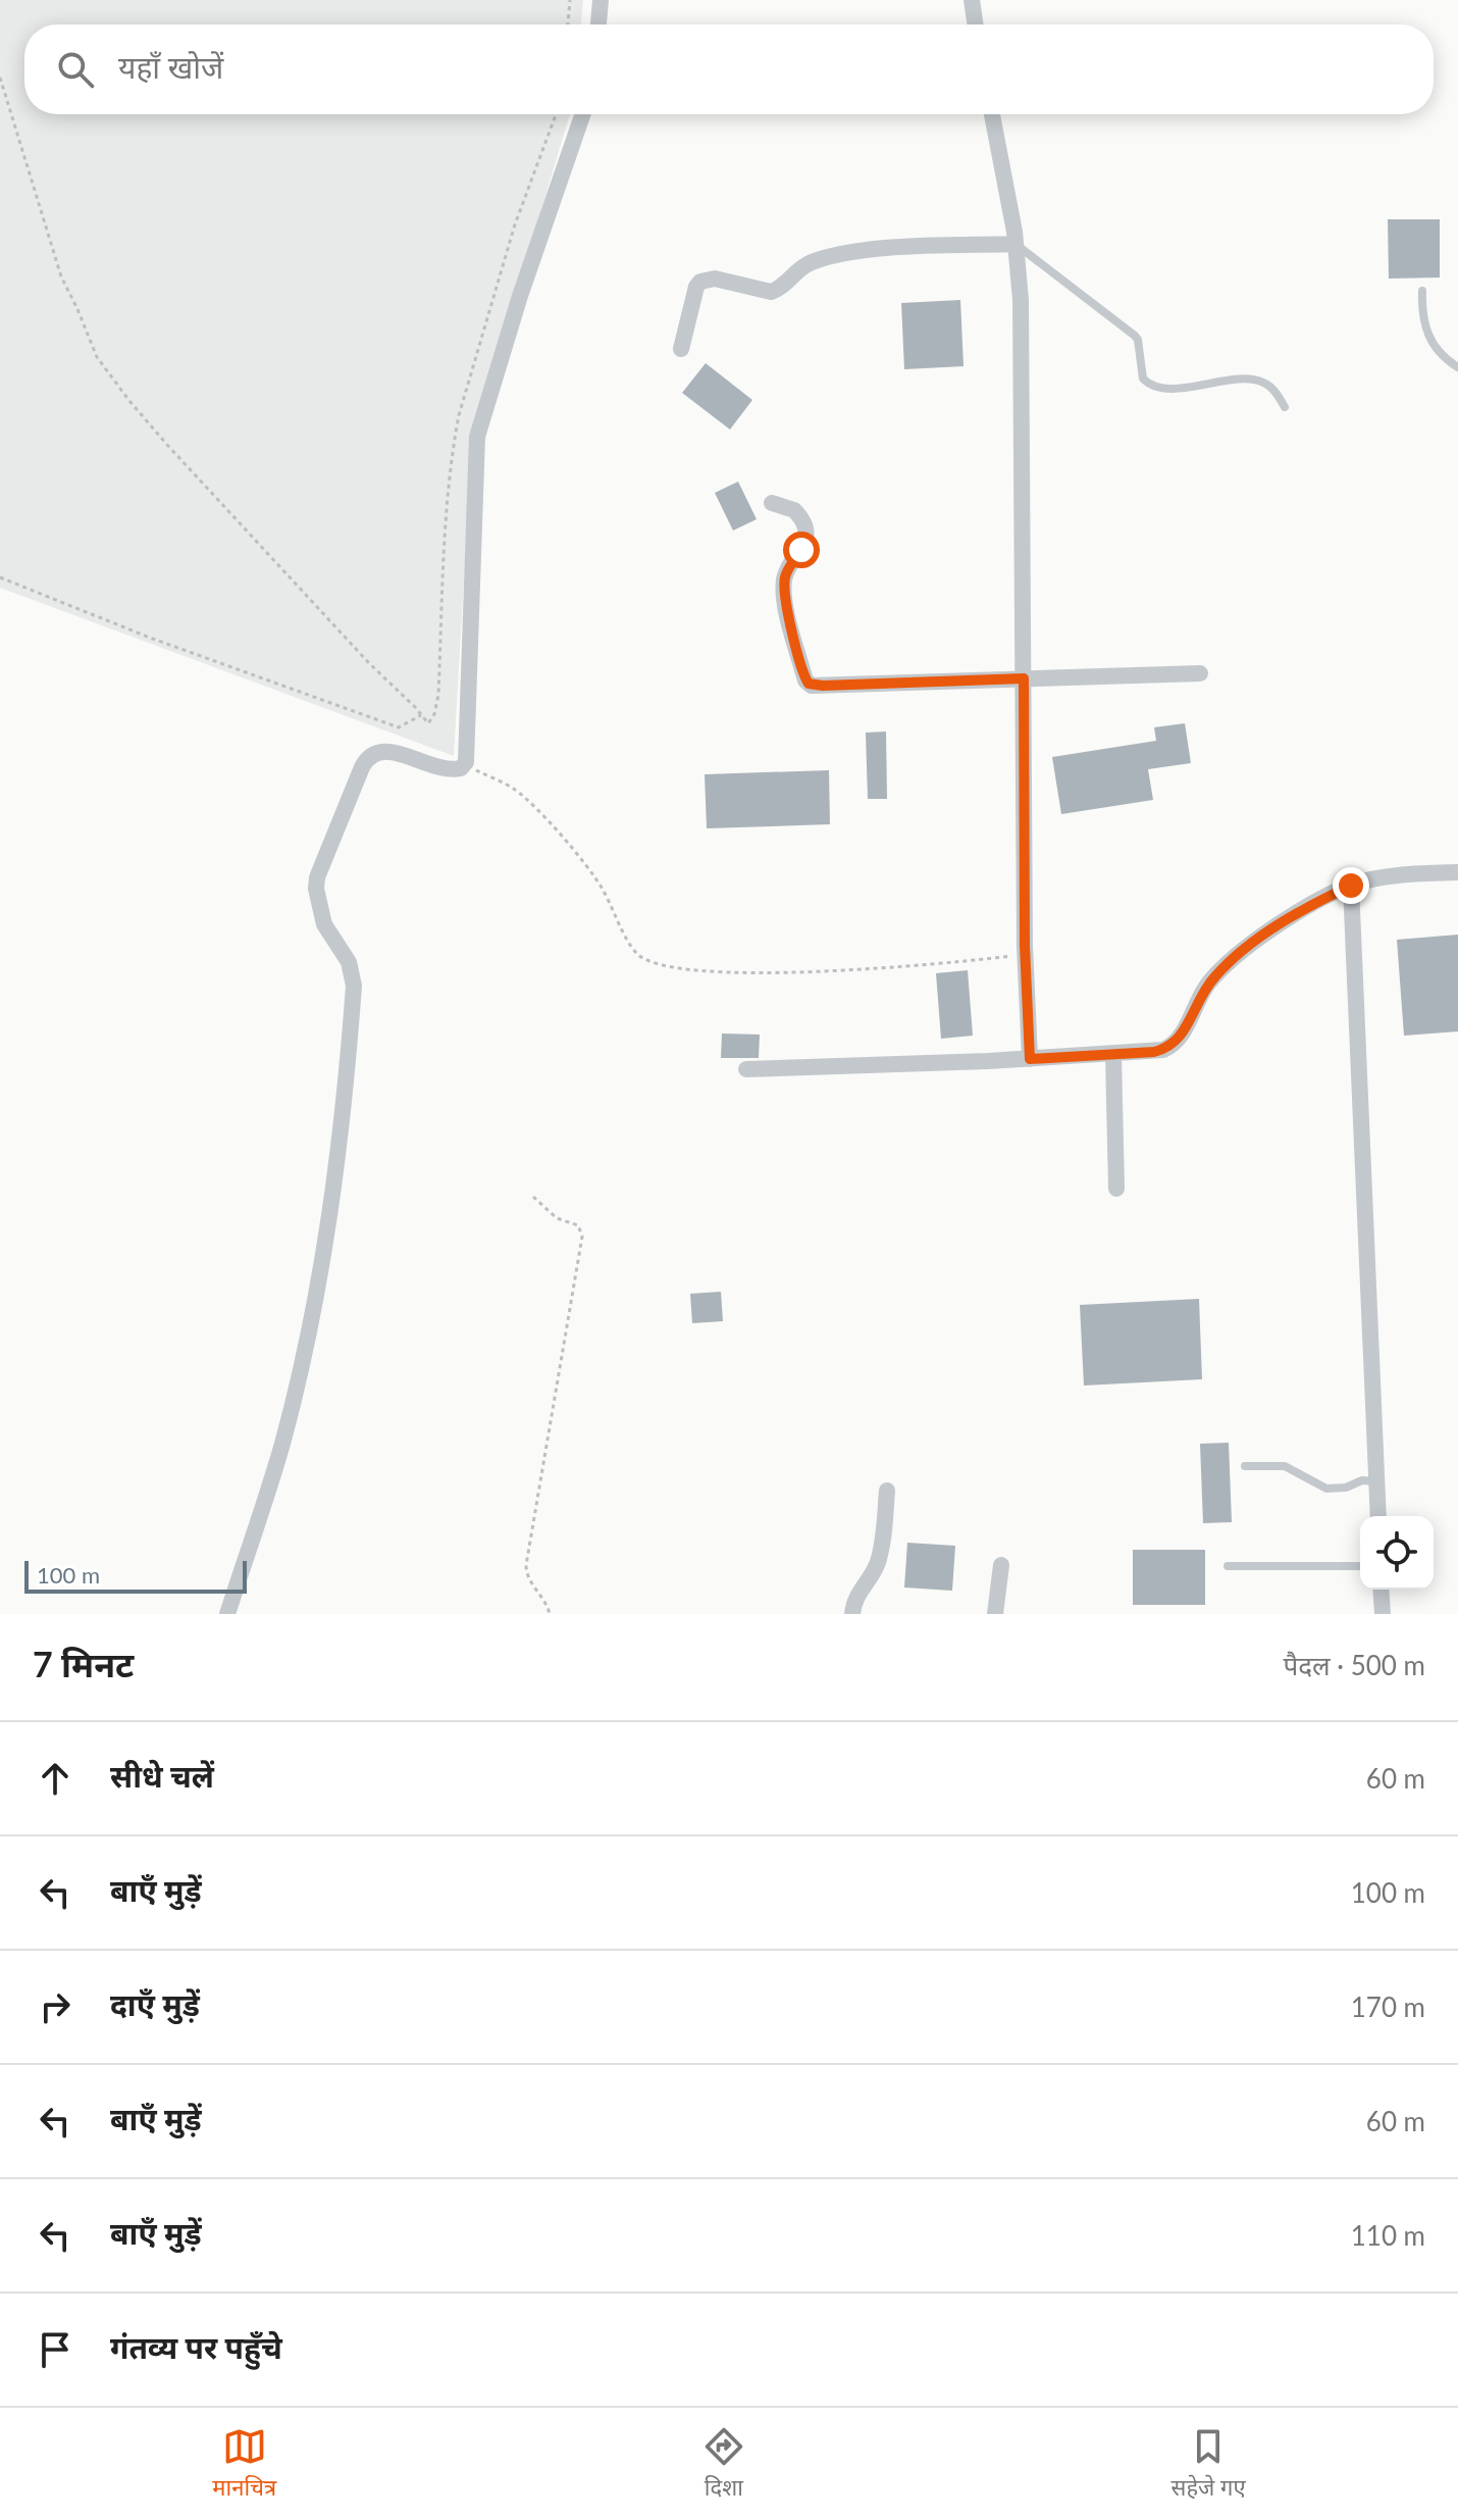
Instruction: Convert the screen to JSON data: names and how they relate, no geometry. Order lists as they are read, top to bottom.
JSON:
{
  "scale_bar": "100 m",
  "page": {
    "search": "यहाँ खोजें",
    "scale": "100 m",
    "heading": ["7 मिनट", "पैदल · 500 m"],
    "list": [
      ["सीधे चलें", "60 m"],
      ["बाएँ मुड़ें", "100 m"],
      ["दाएँ मुड़ें", "170 m"],
      ["बाएँ मुड़ें", "60 m"],
      ["बाएँ मुड़ें", "110 m"],
      "गंतव्य पर पहुँचे"
    ],
    "nav": ["मानचित्र", "दिशा", "सहेजे गए"]
  }
}
